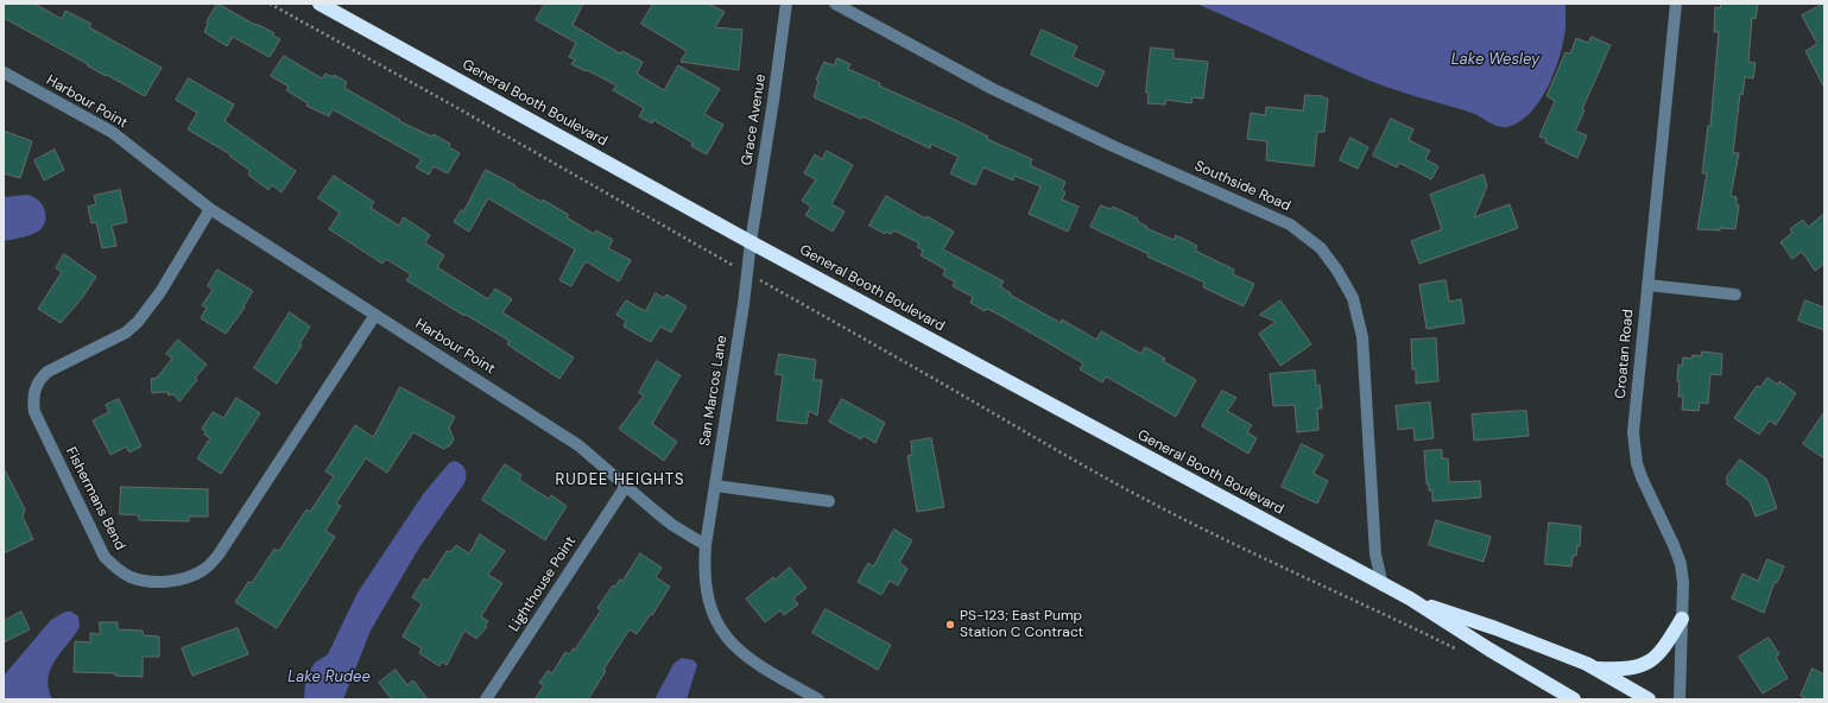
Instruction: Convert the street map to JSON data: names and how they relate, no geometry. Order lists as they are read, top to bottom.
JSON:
{
  "streets": {
    "highway": ["General Booth Boulevard"],
    "street": [
      "Harbour Point",
      "Grace Avenue",
      "Southside Road",
      "Croatan Road",
      "San Marcos Lane",
      "Fishermans Bend",
      "Lighthouse Point"
    ]
  },
  "crossings": [
    ["Harbour Point", "San Marcos Lane"],
    ["Harbour Point", "Fishermans Bend"],
    ["Harbour Point", "Lighthouse Point"],
    ["General Booth Boulevard", "Grace Avenue"],
    ["General Booth Boulevard", "Southside Road"],
    ["General Booth Boulevard", "San Marcos Lane"],
    ["Grace Avenue", "San Marcos Lane"]
  ],
  "districts": ["RUDEE HEIGHTS"],
  "water": ["Lake Wesley", "Lake Rudee"],
  "places": ["PS-123; East Pump Station C Contract"]
}
